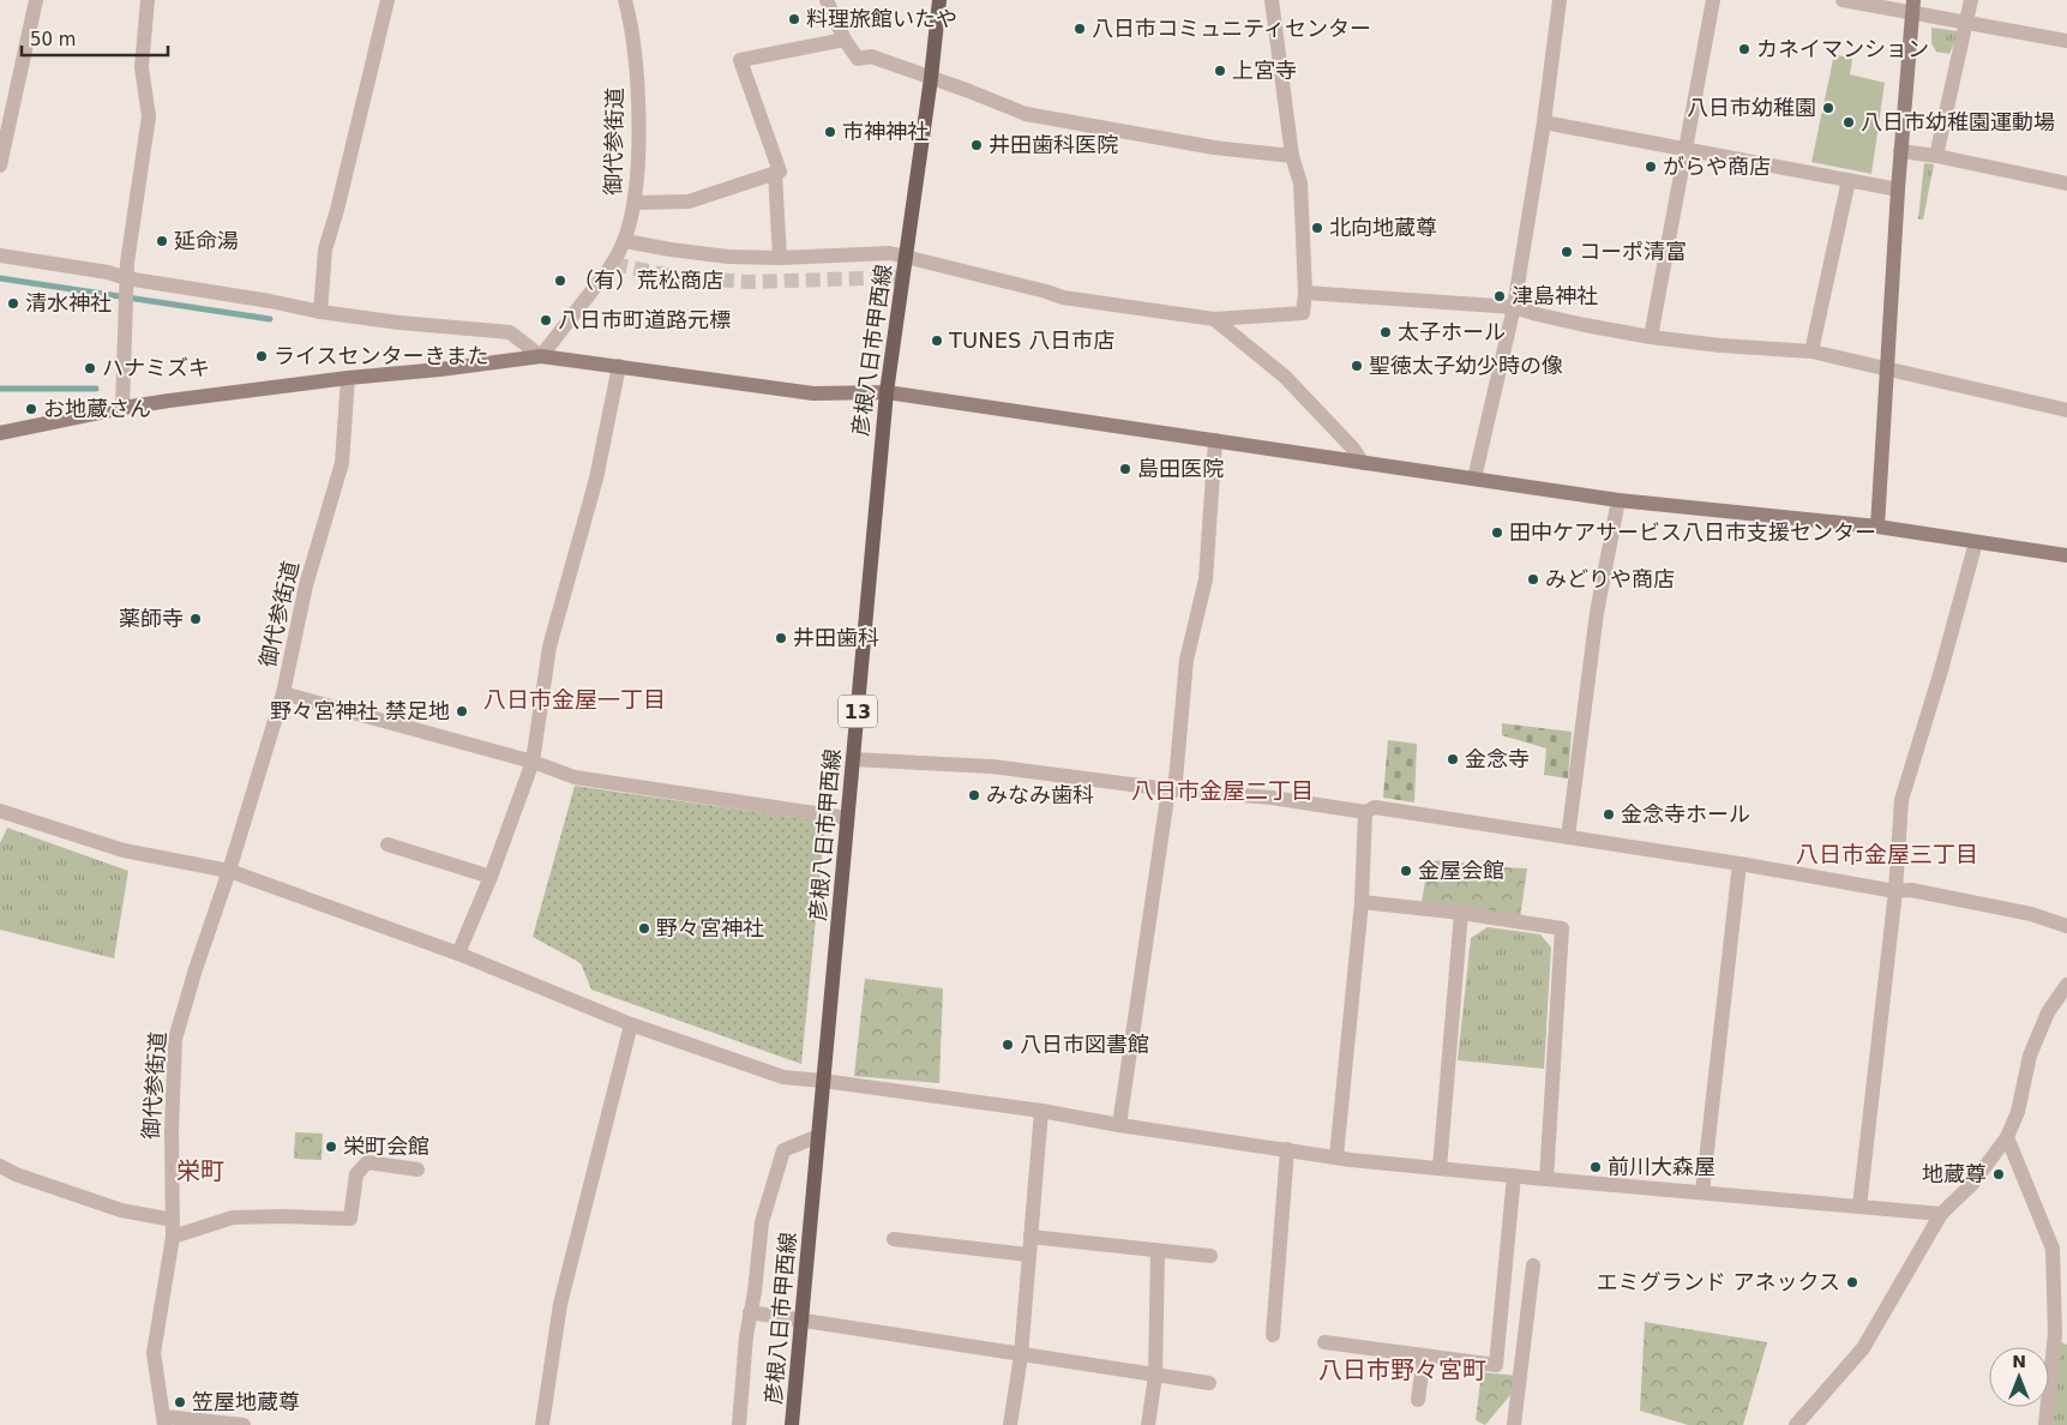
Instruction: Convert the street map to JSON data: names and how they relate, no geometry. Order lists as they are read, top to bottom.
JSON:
{
  "streets": {
    "main road": ["彦根八日市甲西線", "13"],
    "street": ["御代参街道"]
  },
  "districts": [
    "八日市金屋一丁目",
    "八日市金屋二丁目",
    "八日市金屋三丁目",
    "栄町",
    "八日市野々宮町"
  ],
  "places": [
    "料理旅館いたや",
    "八日市コミュニティセンター",
    "カネイマンション",
    "上宮寺",
    "八日市幼稚園",
    "八日市幼稚園運動場",
    "市神神社",
    "井田歯科医院",
    "がらや商店",
    "北向地蔵尊",
    "延命湯",
    "コーポ清富",
    "（有）荒松商店",
    "津島神社",
    "清水神社",
    "八日市町道路元標",
    "太子ホール",
    "TUNES 八日市店",
    "ライスセンターきまた",
    "聖徳太子幼少時の像",
    "ハナミズキ",
    "お地蔵さん",
    "島田医院",
    "田中ケアサービス八日市支援センター",
    "みどりや商店",
    "薬師寺",
    "井田歯科",
    "野々宮神社 禁足地",
    "金念寺",
    "みなみ歯科",
    "金念寺ホール",
    "金屋会館",
    "野々宮神社",
    "八日市図書館",
    "栄町会館",
    "前川大森屋",
    "地蔵尊",
    "エミグランド アネックス",
    "笠屋地蔵尊"
  ],
  "scale_bar": "50 m",
  "north": "top"
}
